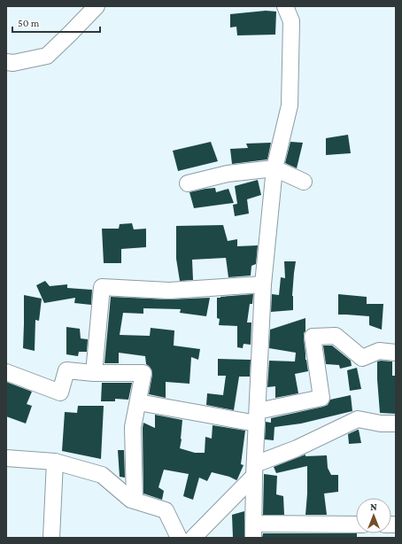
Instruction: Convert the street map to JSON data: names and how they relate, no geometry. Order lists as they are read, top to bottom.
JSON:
{
  "scale_bar": "50 m",
  "north": "top"
}
